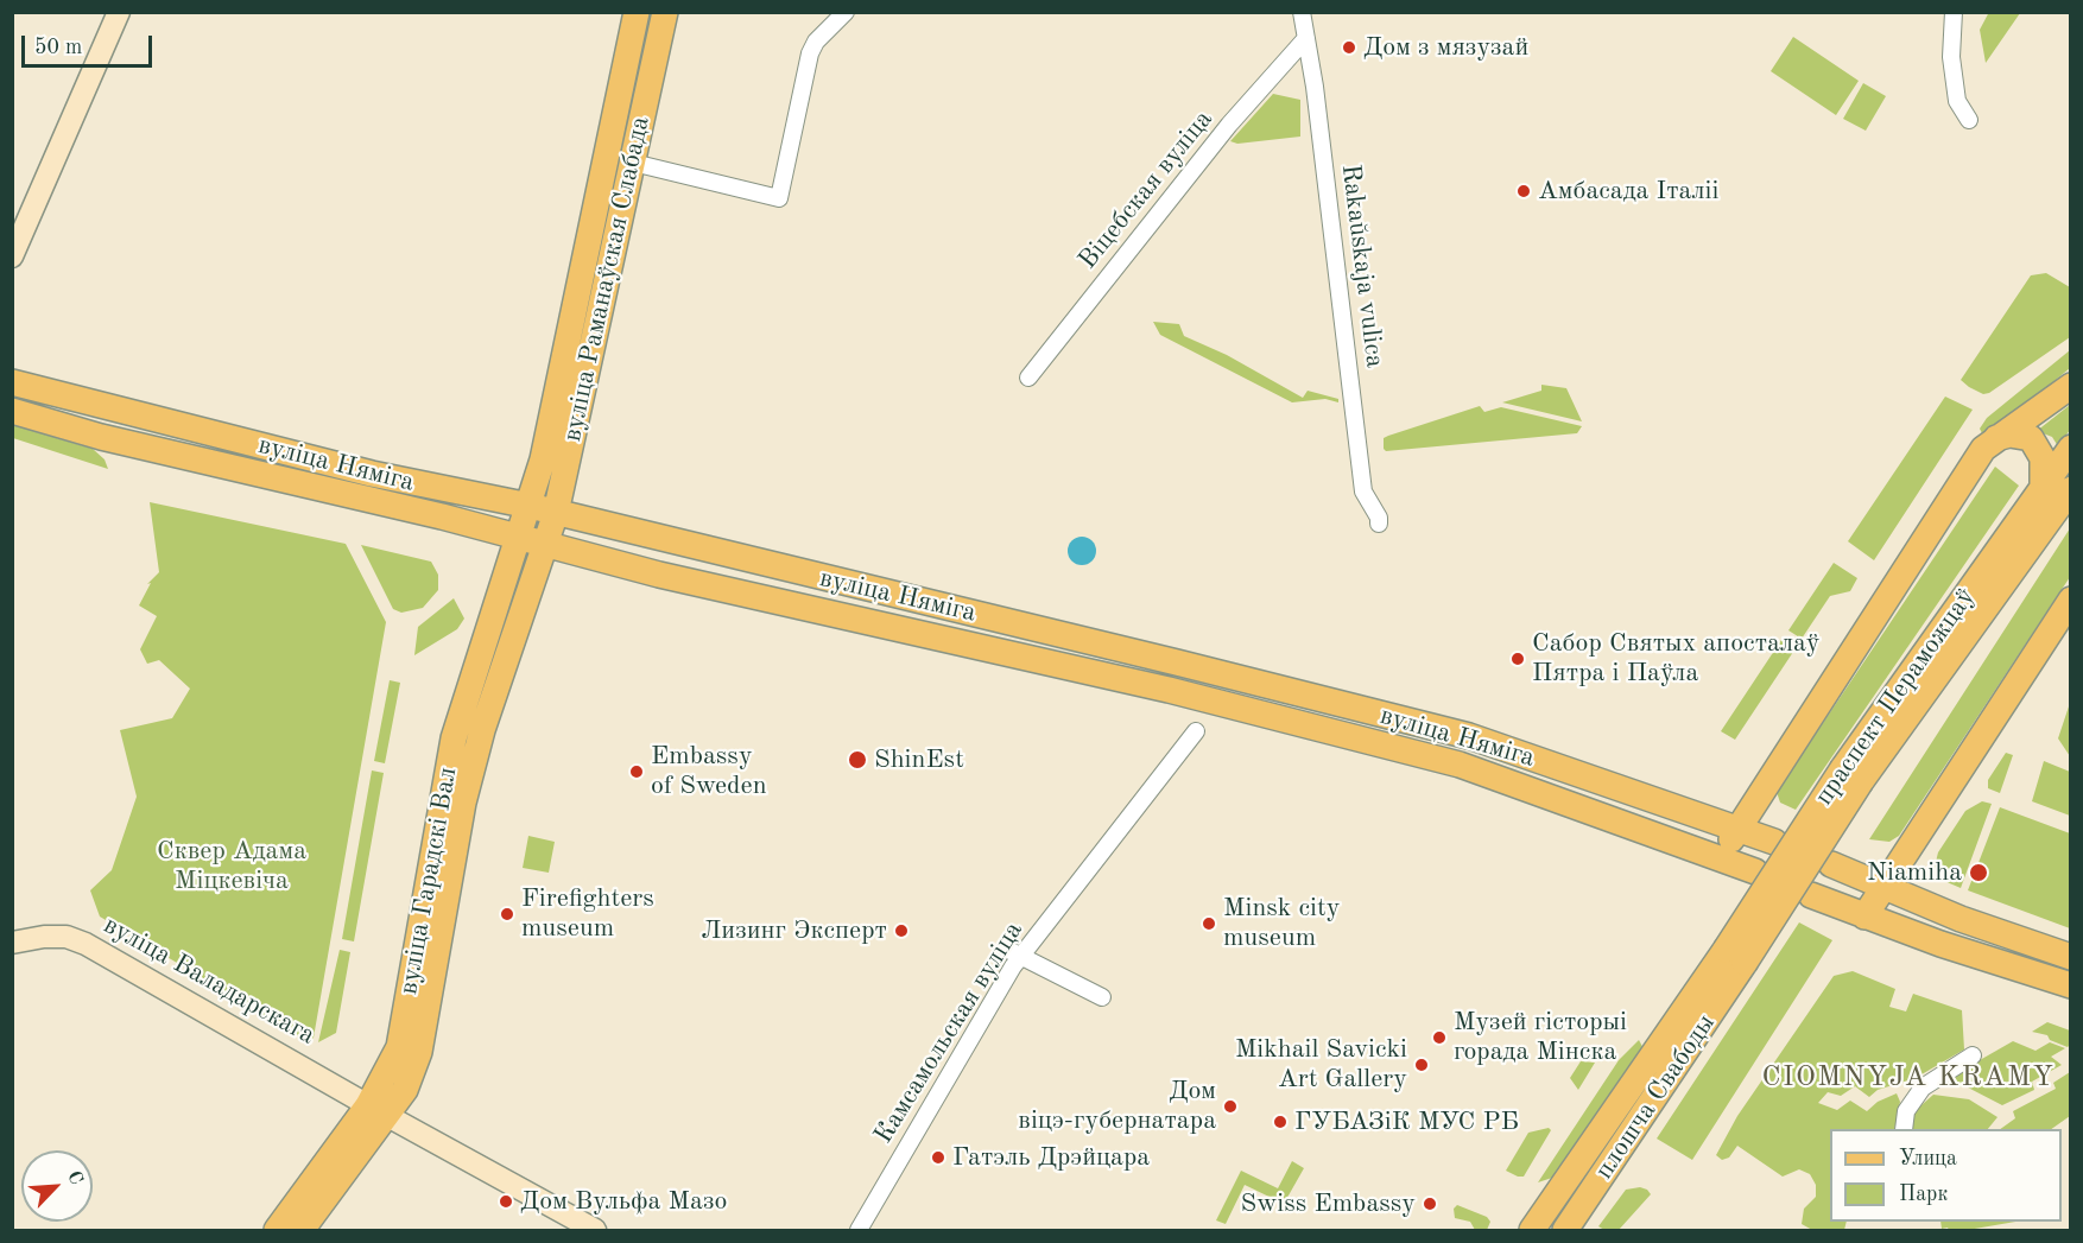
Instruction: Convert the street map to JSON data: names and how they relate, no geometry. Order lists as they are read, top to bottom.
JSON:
{
  "streets": {
    "main road": [
      "вуліца Раманаўская Слабада",
      "вуліца Няміга",
      "праспект Пераможцаў",
      "вуліца Гарадскі Вал",
      "вуліца Валадарскага",
      "плошча Свабоды"
    ],
    "street": ["Віцебская вуліца", "Rakaŭskaja vulica", "Камсамольская вуліца"]
  },
  "crossings": [
    ["Віцебская вуліца", "Rakaŭskaja vulica"],
    ["вуліца Раманаўская Слабада", "вуліца Няміга"],
    ["вуліца Раманаўская Слабада", "вуліца Гарадскі Вал"],
    ["вуліца Няміга", "вуліца Гарадскі Вал"],
    ["праспект Пераможцаў", "плошча Свабоды"],
    ["вуліца Гарадскі Вал", "вуліца Валадарскага"]
  ],
  "districts": ["CIOMNYJA KRAMY"],
  "parks": ["Сквер Адама Міцкевіча"],
  "places": [
    "Дом з мязузай",
    "Амбасада Італіі",
    "Сабор Святых апосталаў Пятра і Паўла",
    "ShinEst",
    "Embassy of Sweden",
    "Niamiha",
    "Firefighters museum",
    "Minsk city museum",
    "Лизинг Эксперт",
    "Музей гісторыі горада Мінска",
    "Mikhail Savicki Art Gallery",
    "Дом віцэ-губернатара",
    "ГУБАЗіК МУС РБ",
    "Гатэль Дрэйцара",
    "Дом Вульфа Мазо",
    "Swiss Embassy"
  ],
  "legend": ["Улица", "Парк"],
  "scale_bar": "50 m",
  "north": "top right"
}
